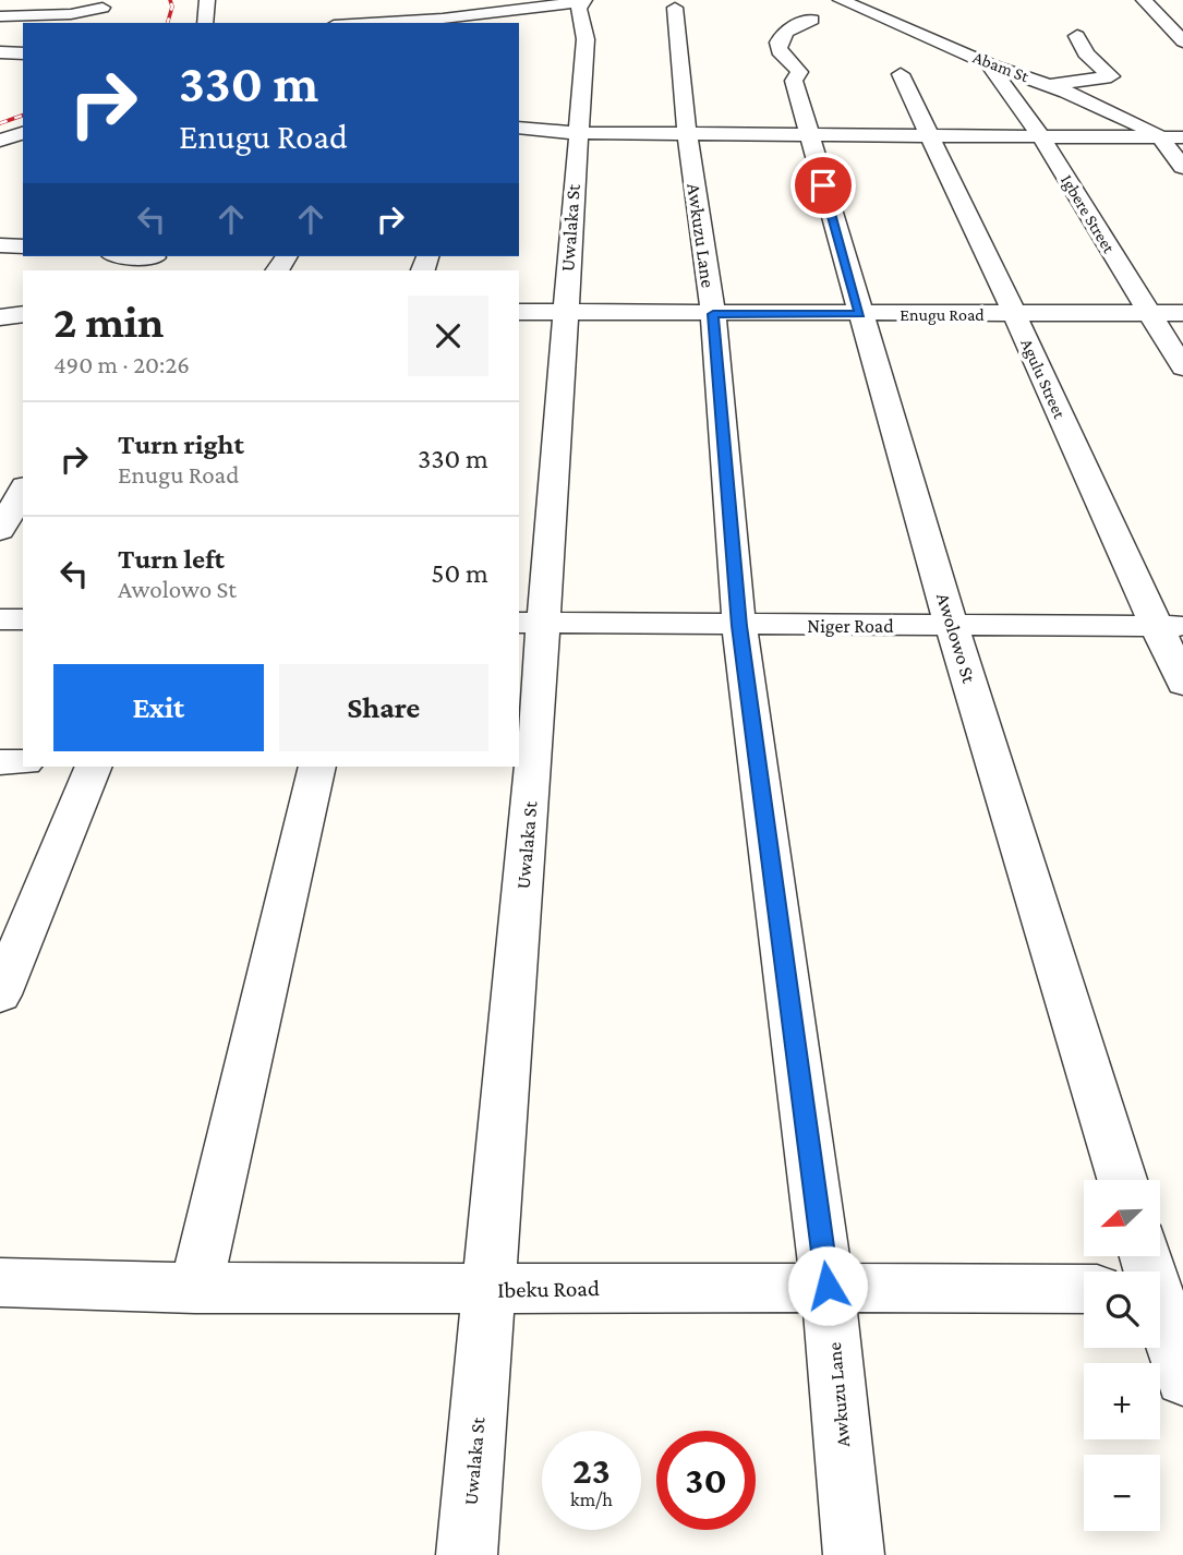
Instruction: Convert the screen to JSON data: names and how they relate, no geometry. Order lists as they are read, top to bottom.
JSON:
{
  "streets": {
    "street": [
      "Abam St",
      "Igbere Street",
      "Uwalaka St",
      "Awkuzu Lane",
      "Enugu Road",
      "Agulu Street",
      "Niger Road",
      "Awolowo St",
      "Ibeku Road"
    ]
  },
  "crossings": [
    ["Abam St", "Igbere Street"],
    ["Igbere Street", "Enugu Road"],
    ["Uwalaka St", "Enugu Road"],
    ["Uwalaka St", "Niger Road"],
    ["Uwalaka St", "Ibeku Road"],
    ["Awkuzu Lane", "Enugu Road"],
    ["Awkuzu Lane", "Niger Road"],
    ["Awkuzu Lane", "Ibeku Road"],
    ["Enugu Road", "Agulu Street"],
    ["Enugu Road", "Awolowo St"],
    ["Agulu Street", "Niger Road"],
    ["Niger Road", "Awolowo St"]
  ],
  "north": "bottom left",
  "page": {
    "turn": ["330 m", "Enugu Road"],
    "heading": ["2 min", "490 m · 20:26"],
    "list": [
      {
        "name": "Turn right",
        "note": "Enugu Road",
        "value": "330 m"
      },
      {
        "name": "Turn left",
        "note": "Awolowo St",
        "value": "50 m"
      }
    ],
    "buttons": ["Exit", "Share"],
    "map_buttons": ["+", "−"],
    "speed": "23 km/h",
    "limit": "30"
  }
}
